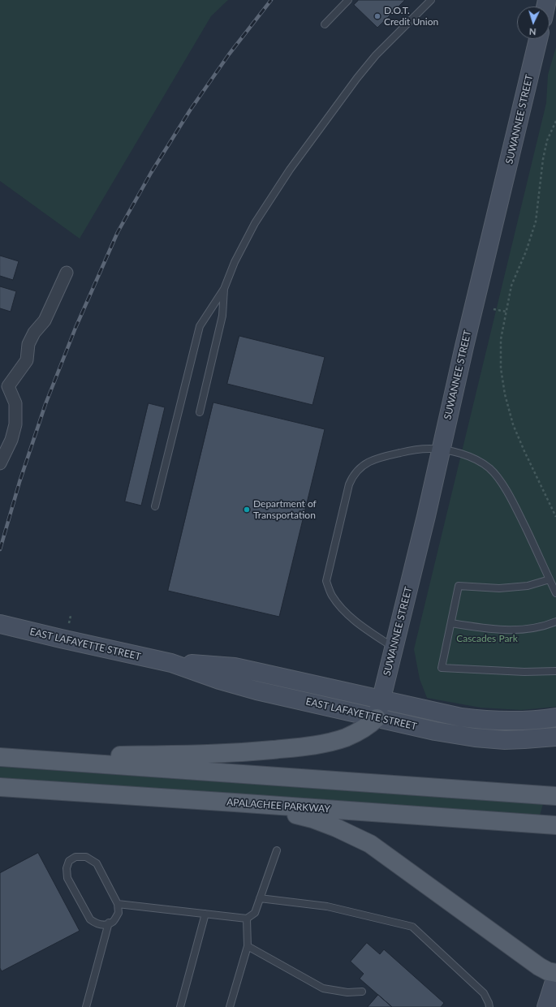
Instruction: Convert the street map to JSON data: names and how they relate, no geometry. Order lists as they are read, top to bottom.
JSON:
{
  "streets": {
    "main road": ["APALACHEE PARKWAY"],
    "street": ["SUWANNEE STREET", "EAST LAFAYETTE STREET"]
  },
  "crossings": [
    ["SUWANNEE STREET", "EAST LAFAYETTE STREET"]
  ],
  "parks": ["Cascades Park"],
  "places": ["D.O.T. Credit Union", "Department of Transportation"],
  "north": "bottom"
}
